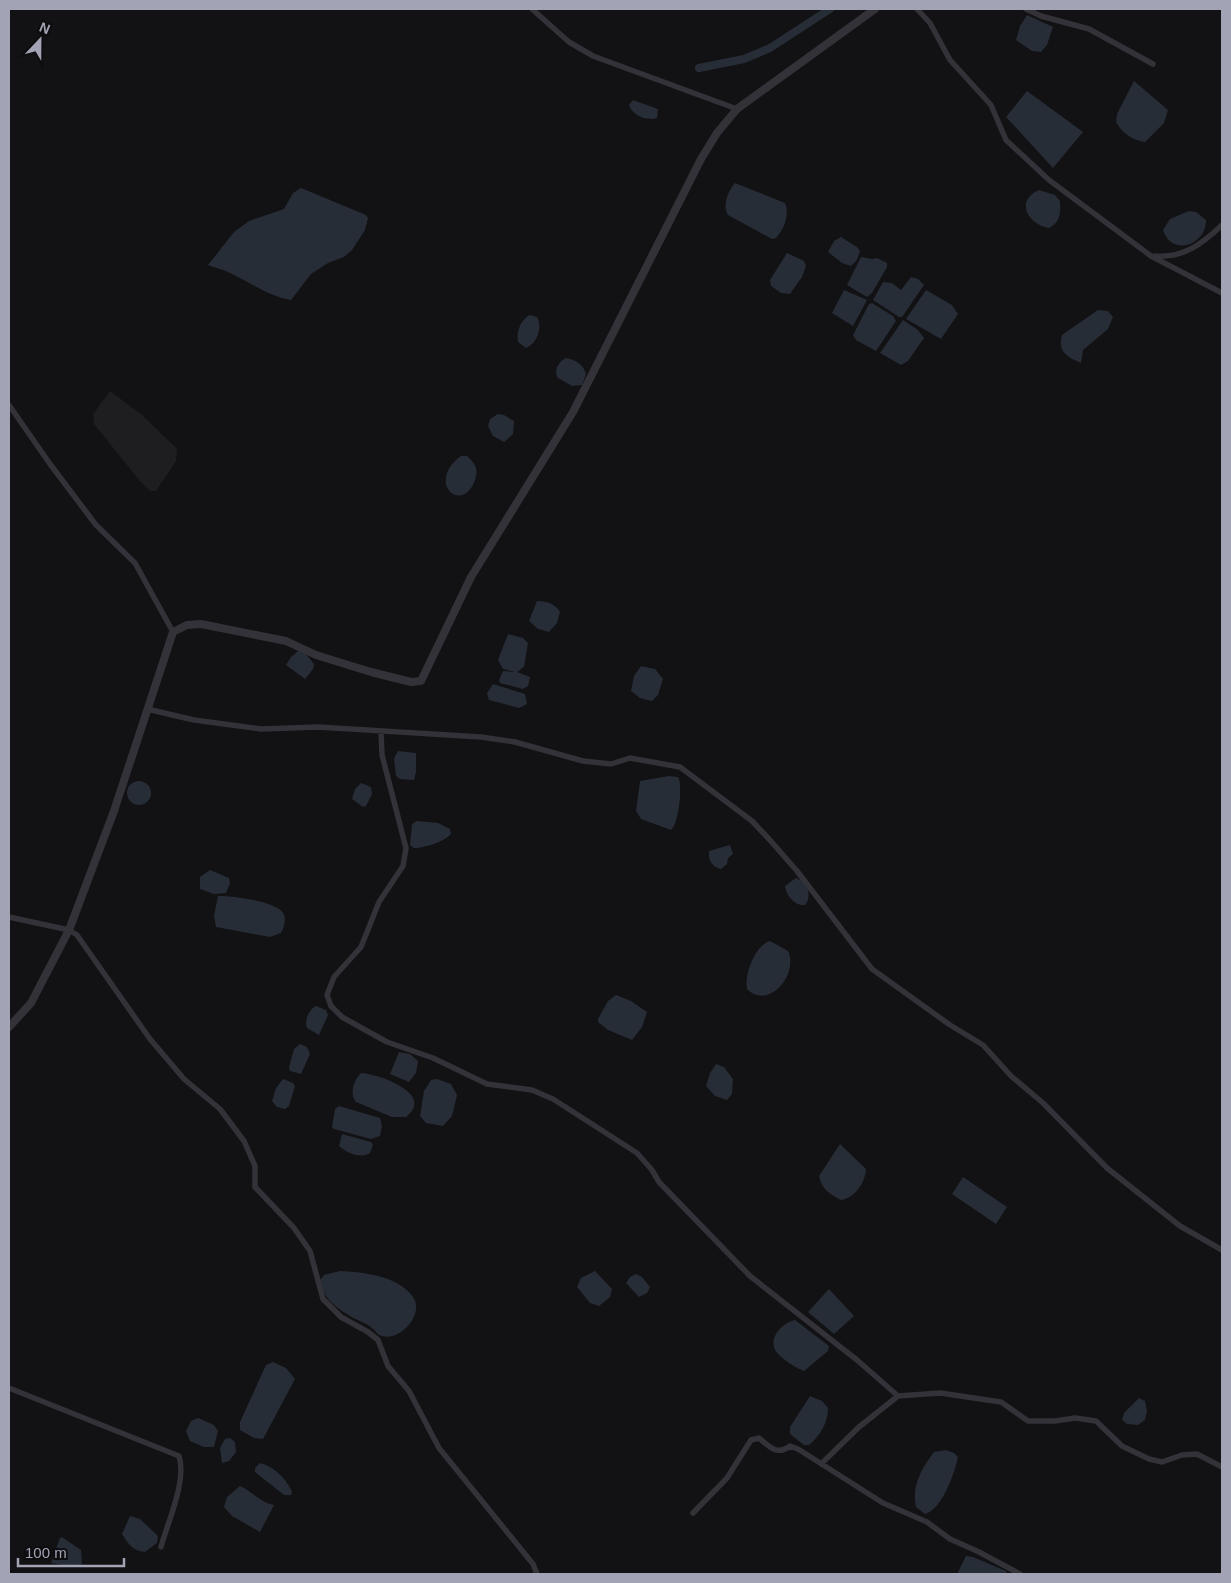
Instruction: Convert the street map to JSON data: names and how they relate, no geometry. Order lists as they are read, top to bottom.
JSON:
{
  "scale_bar": "100 m",
  "north": "top"
}
